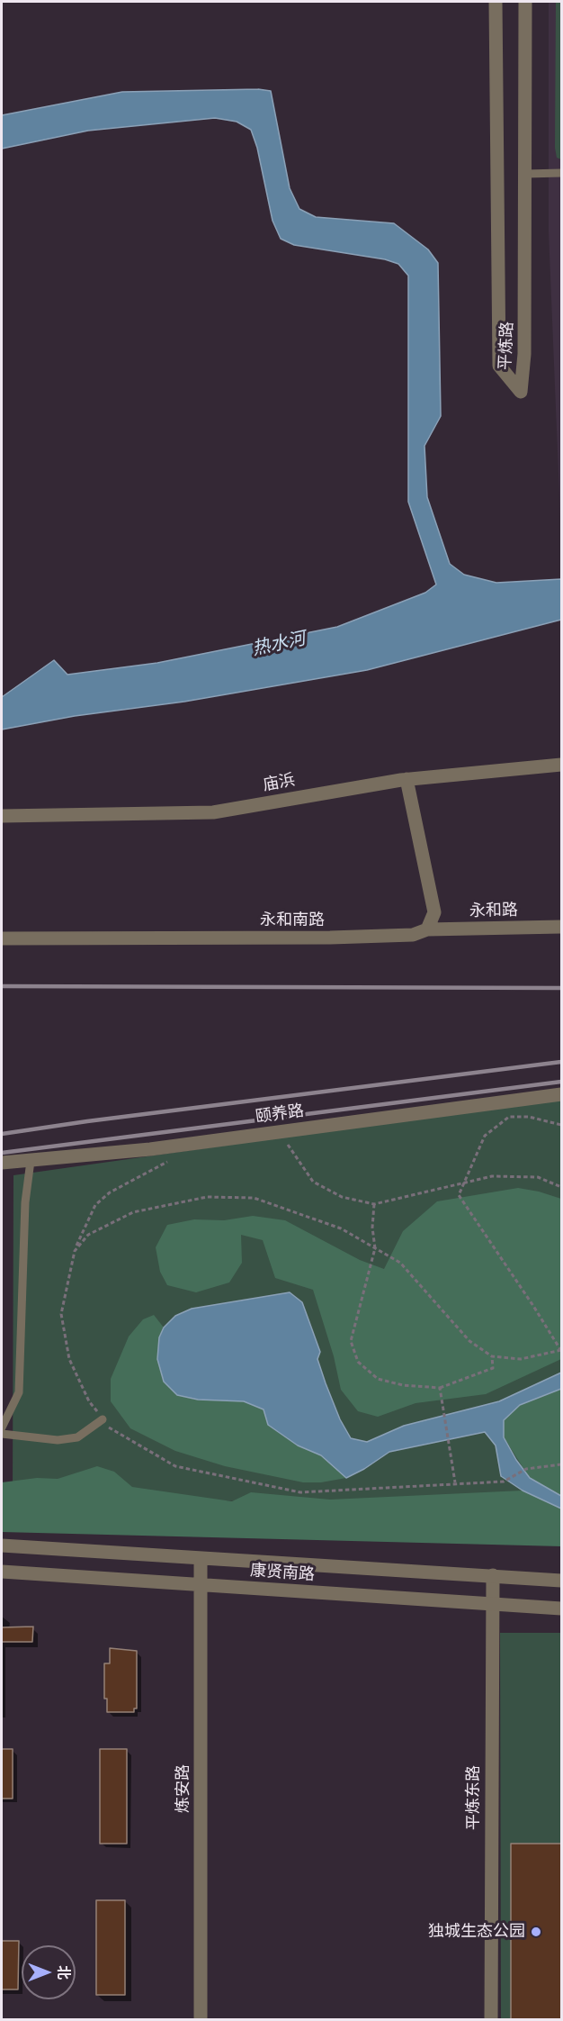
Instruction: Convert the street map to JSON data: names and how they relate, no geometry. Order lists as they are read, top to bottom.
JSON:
{
  "streets": {
    "street": [
      "平炼路",
      "庙浜",
      "永和路",
      "永和南路",
      "颐养路",
      "康贤南路",
      "炼安路",
      "平炼东路"
    ]
  },
  "crossings": [
    ["永和路", "永和南路"],
    ["康贤南路", "炼安路"],
    ["康贤南路", "平炼东路"]
  ],
  "water": ["热水河"],
  "places": ["独城生态公园"],
  "north": "right"
}
